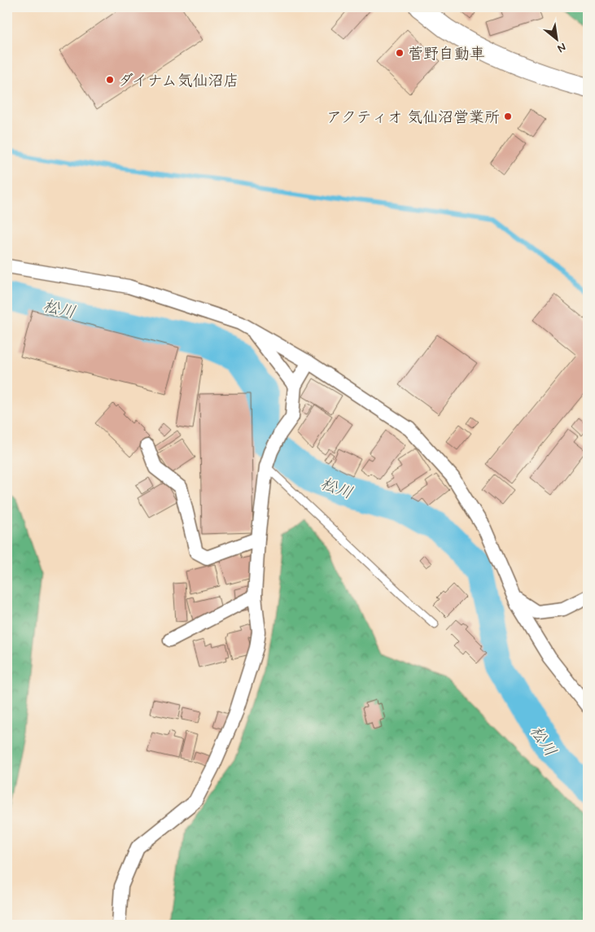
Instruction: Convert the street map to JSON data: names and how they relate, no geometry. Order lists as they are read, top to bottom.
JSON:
{
  "water": ["松川"],
  "places": ["菅野自動車", "ダイナム気仙沼店", "アクティオ 気仙沼営業所"],
  "north": "bottom right"
}
